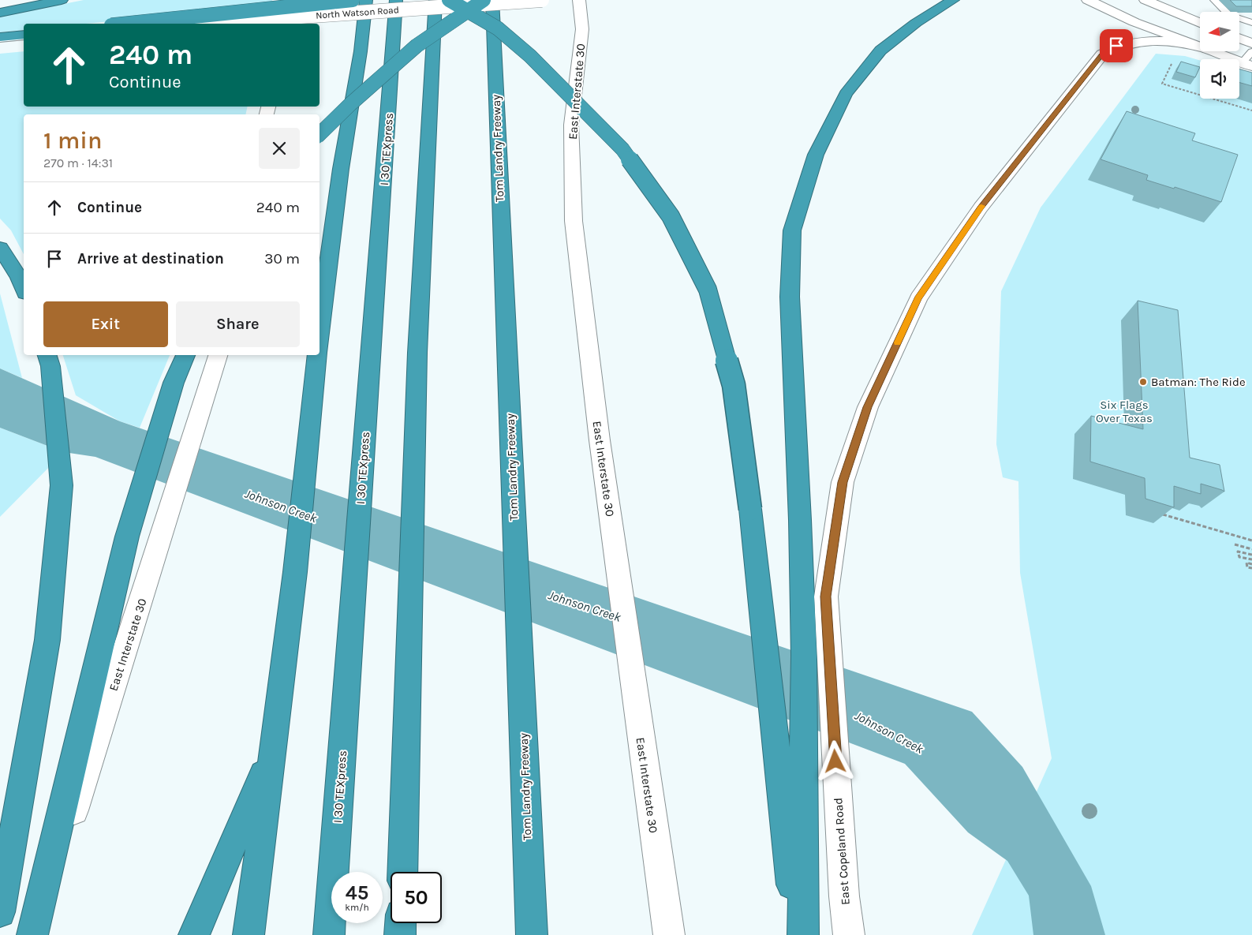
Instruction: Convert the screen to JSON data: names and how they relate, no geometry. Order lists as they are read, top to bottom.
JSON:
{
  "streets": {
    "highway": ["Tom Landry Freeway", "I 30 TEXpress"],
    "main road": ["North Watson Road", "East Interstate 30", "East Copeland Road"]
  },
  "water": ["Johnson Creek"],
  "parks": ["Six Flags Over Texas"],
  "places": ["Batman: The Ride"],
  "north": "left",
  "page": {
    "turn": ["240 m", "Continue"],
    "heading": ["1 min", "270 m · 14:31"],
    "list": [
      {
        "name": "Continue",
        "value": "240 m"
      },
      {
        "name": "Arrive at destination",
        "value": "30 m"
      }
    ],
    "buttons": ["Exit", "Share"],
    "speed": "45 km/h",
    "limit": "50"
  }
}
